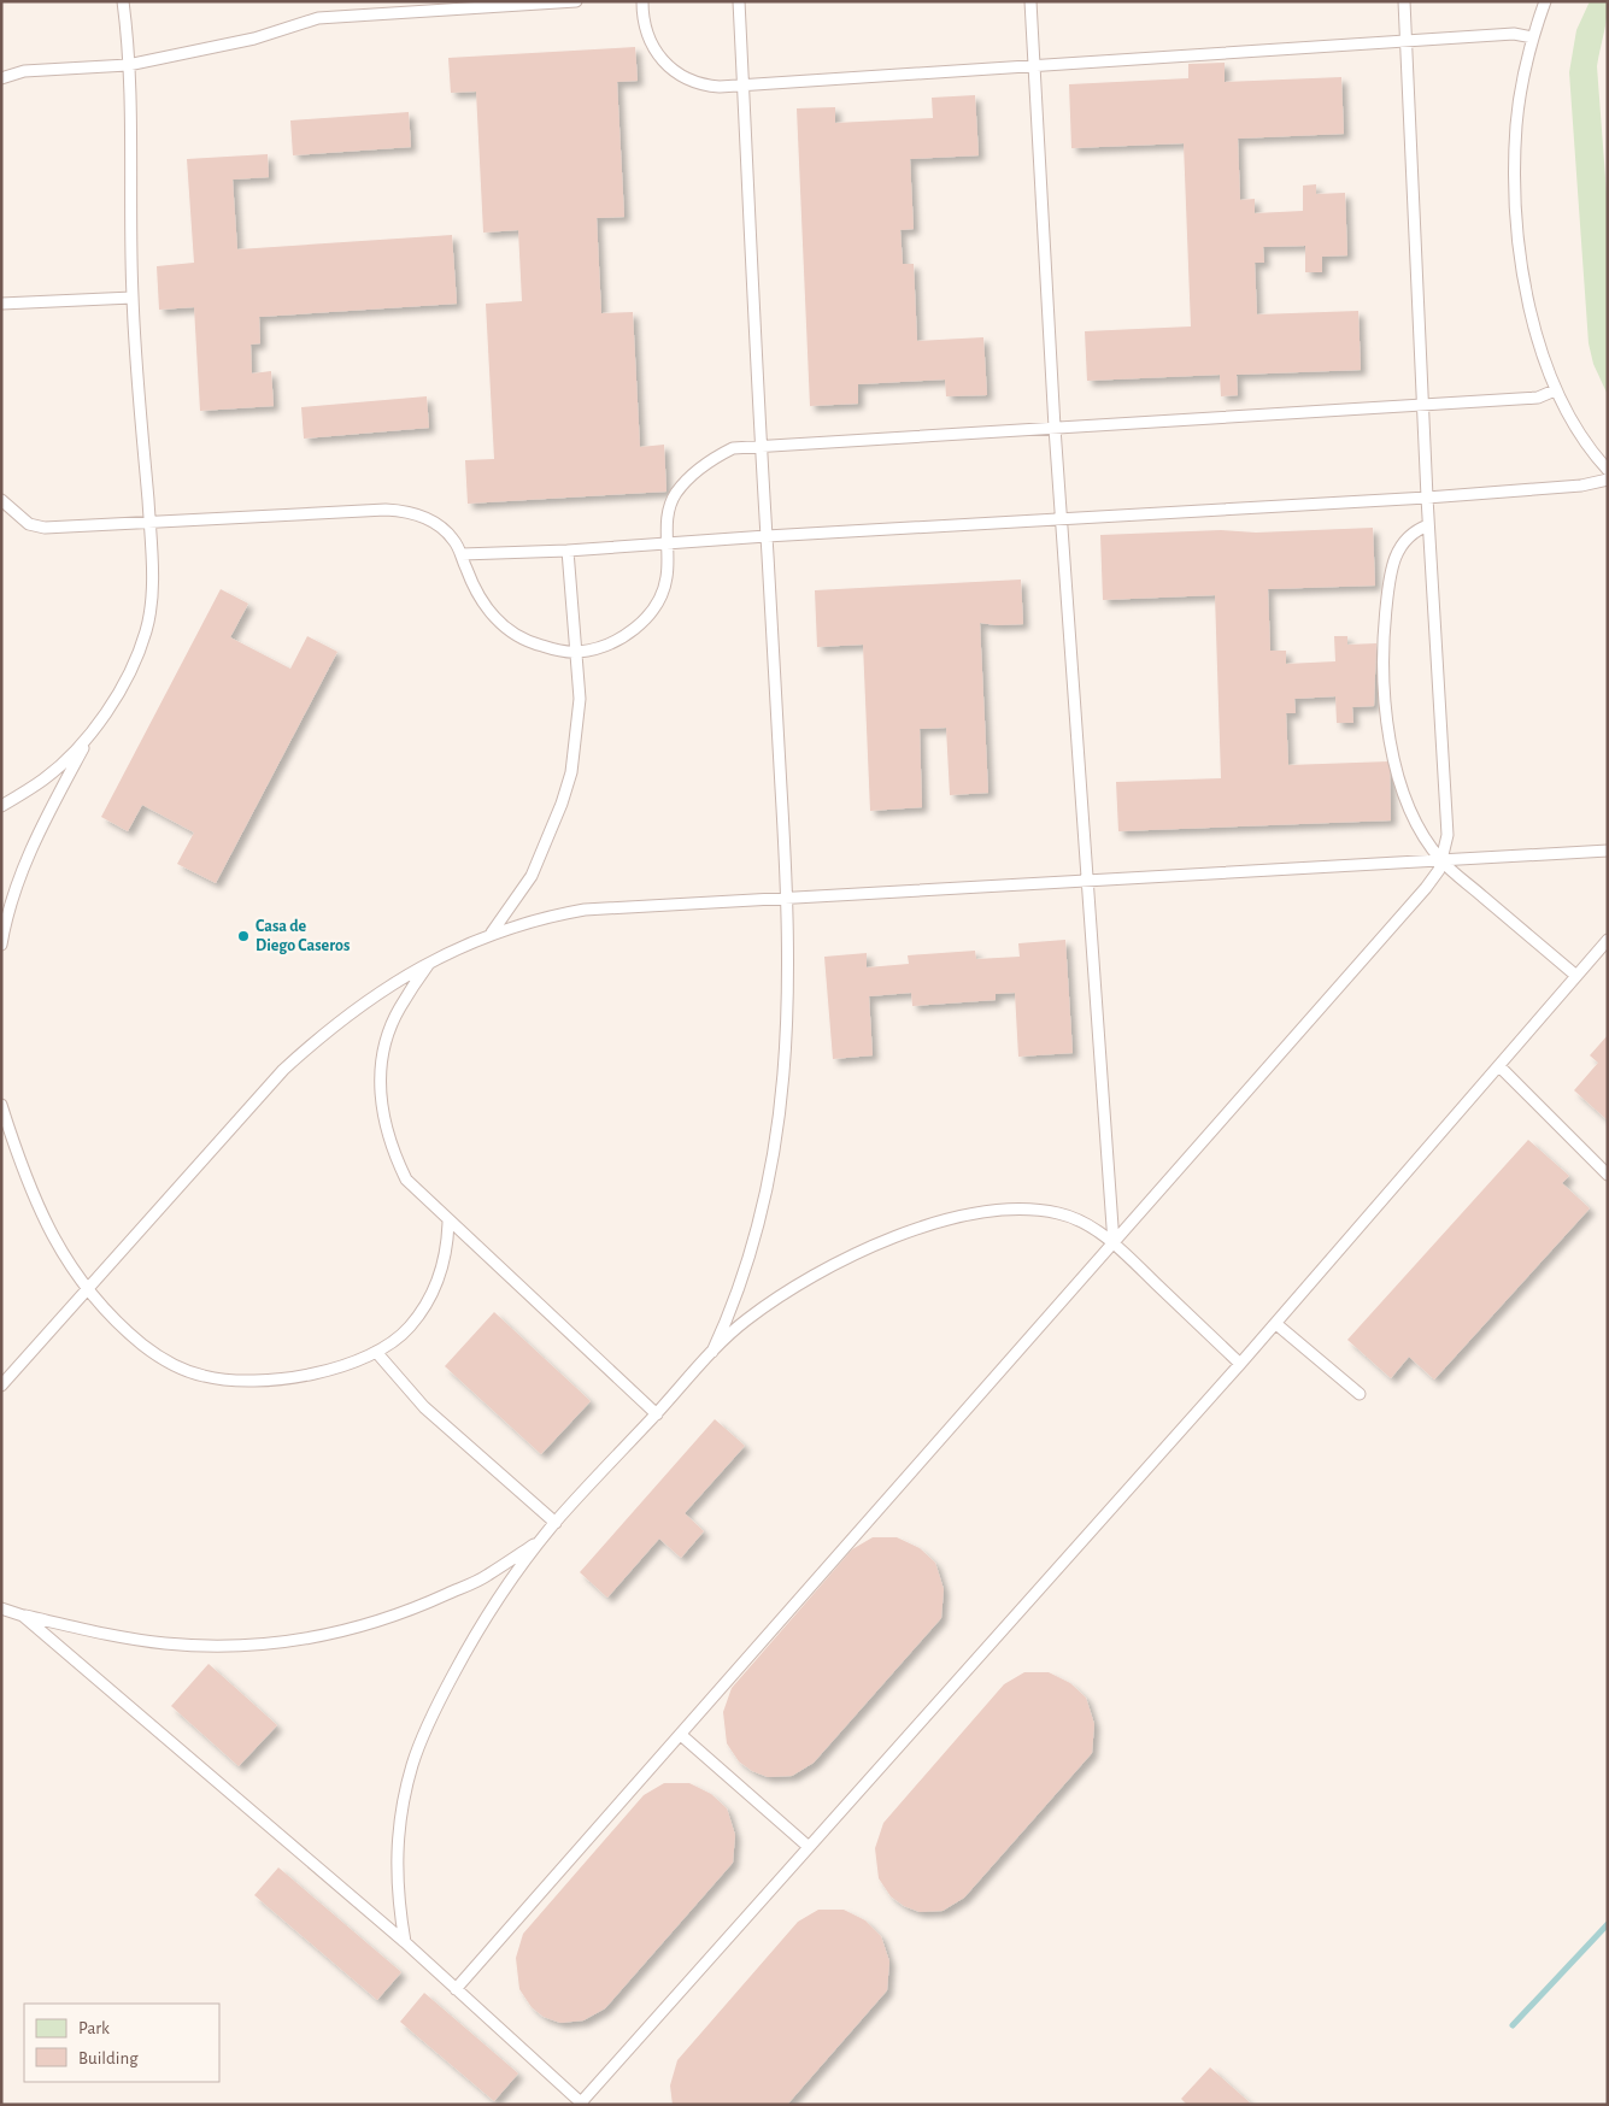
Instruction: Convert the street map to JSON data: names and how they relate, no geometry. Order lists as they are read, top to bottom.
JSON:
{
  "places": ["Casa de Diego Caseros"],
  "legend": ["Park", "Building"]
}
